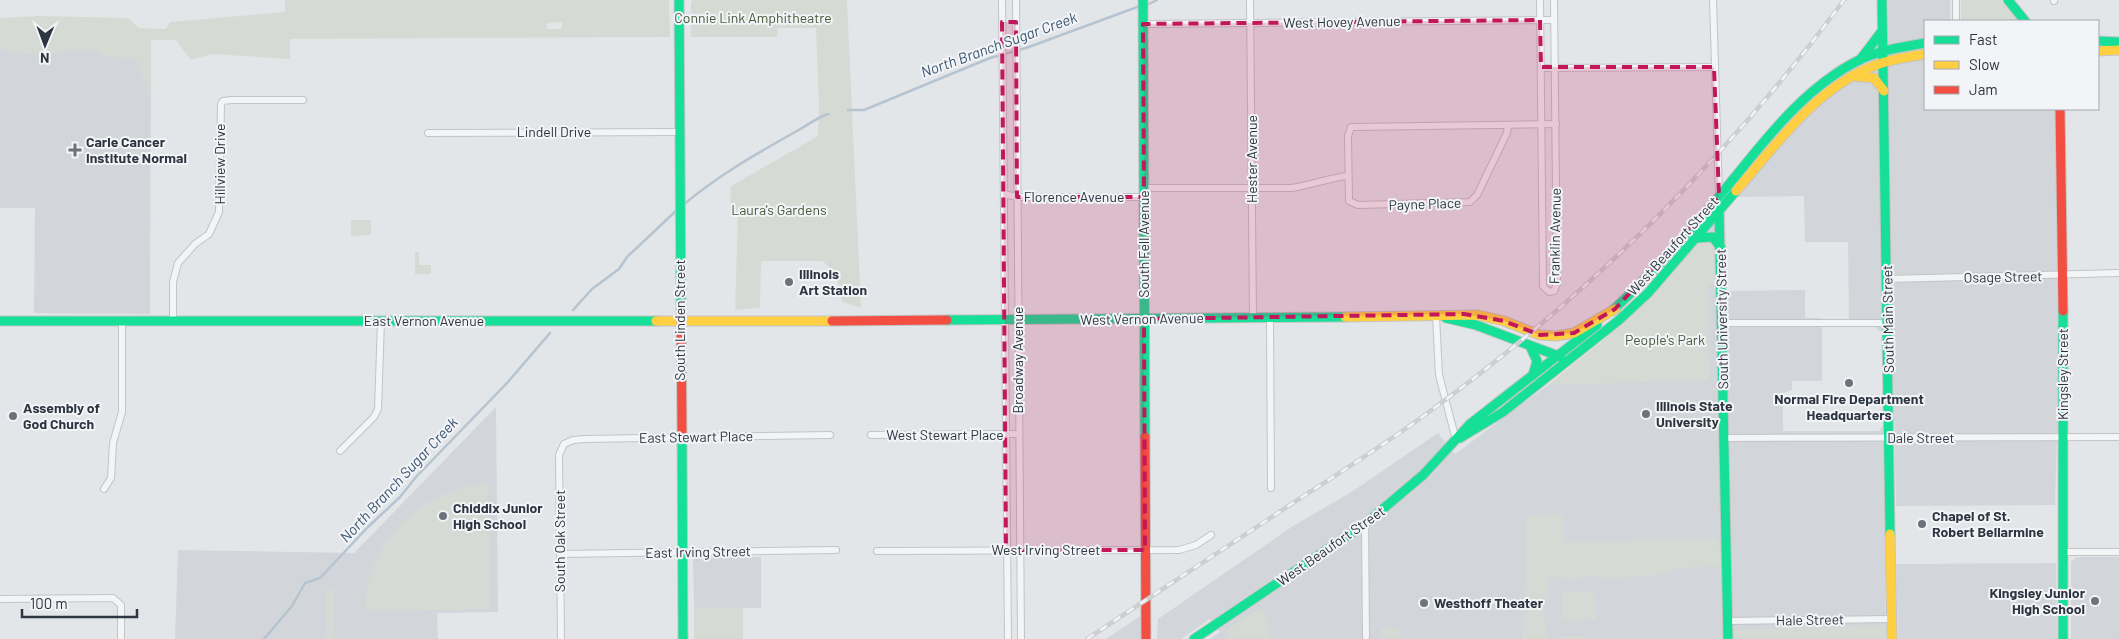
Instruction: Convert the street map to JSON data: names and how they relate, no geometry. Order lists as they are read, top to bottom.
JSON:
{
  "streets": {
    "main road": [
      "South Fell Avenue",
      "West Beaufort Street",
      "West Vernon Avenue",
      "South University Street",
      "South Main Street",
      "South Linden Street",
      "East Vernon Avenue",
      "Kingsley Street"
    ],
    "street": [
      "West Hovey Avenue",
      "Lindell Drive",
      "Hester Avenue",
      "Hillview Drive",
      "Florence Avenue",
      "Payne Place",
      "Franklin Avenue",
      "Osage Street",
      "Broadway Avenue",
      "West Stewart Place",
      "East Stewart Place",
      "Dale Street",
      "South Oak Street",
      "West Irving Street",
      "East Irving Street",
      "Hale Street"
    ]
  },
  "crossings": [
    ["West Hovey Avenue", "Hester Avenue"],
    ["West Hovey Avenue", "Franklin Avenue"],
    ["West Hovey Avenue", "South Fell Avenue"],
    ["Lindell Drive", "South Linden Street"],
    ["Hester Avenue", "Florence Avenue"],
    ["Hester Avenue", "West Vernon Avenue"],
    ["Hillview Drive", "East Vernon Avenue"],
    ["Florence Avenue", "South Fell Avenue"],
    ["Florence Avenue", "Broadway Avenue"],
    ["Payne Place", "Franklin Avenue"],
    ["South Fell Avenue", "West Vernon Avenue"],
    ["South Fell Avenue", "West Irving Street"],
    ["West Beaufort Street", "West Vernon Avenue"],
    ["West Beaufort Street", "South University Street"],
    ["West Beaufort Street", "South Main Street"],
    ["Osage Street", "South Main Street"],
    ["Osage Street", "Kingsley Street"],
    ["West Vernon Avenue", "East Vernon Avenue"],
    ["West Vernon Avenue", "Broadway Avenue"],
    ["South University Street", "Dale Street"],
    ["South University Street", "Hale Street"],
    ["South Main Street", "Dale Street"],
    ["South Main Street", "Hale Street"],
    ["South Linden Street", "East Vernon Avenue"],
    ["South Linden Street", "East Stewart Place"],
    ["South Linden Street", "East Irving Street"],
    ["Broadway Avenue", "West Stewart Place"],
    ["Broadway Avenue", "West Irving Street"],
    ["Kingsley Street", "Dale Street"],
    ["East Stewart Place", "South Oak Street"],
    ["South Oak Street", "East Irving Street"]
  ],
  "water": ["North Branch Sugar Creek"],
  "parks": ["Connie Link Amphitheatre", "Laura's Gardens", "People's Park"],
  "places": {
    "health": ["Carle Cancer Institute Normal"],
    "other": [
      "Illinois Art Station",
      "Normal Fire Department Headquarters",
      "Illinois State University",
      "Assembly of God Church",
      "Chiddix Junior High School",
      "Chapel of St. Robert Bellarmine",
      "Kingsley Junior High School",
      "Westhoff Theater"
    ]
  },
  "legend": ["Fast", "Slow", "Jam"],
  "scale_bar": "100 m",
  "north": "bottom"
}
